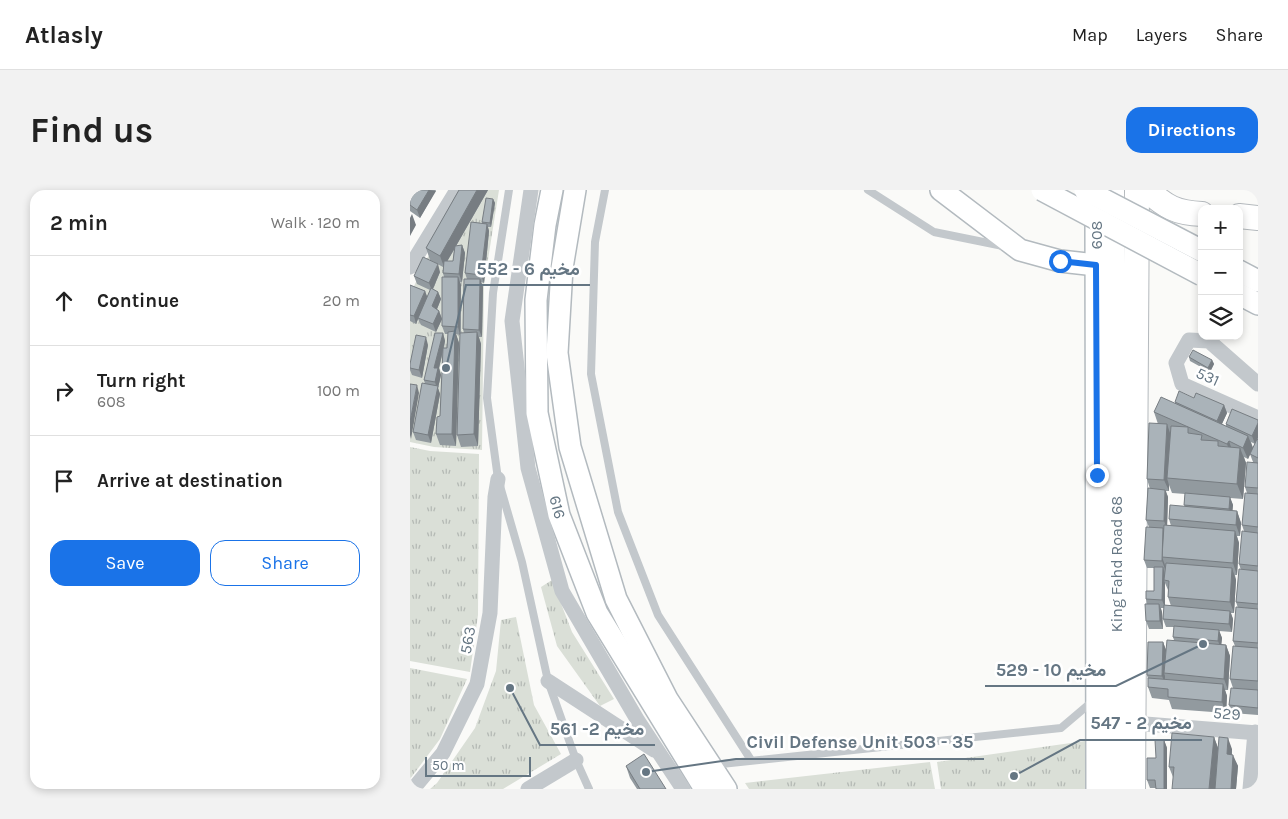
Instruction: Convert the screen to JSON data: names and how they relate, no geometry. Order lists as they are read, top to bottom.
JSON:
{
  "streets": {
    "main road": ["608", "616", "King Fahd Road 68"],
    "street": ["531", "563", "529"]
  },
  "crossings": [
    ["King Fahd Road 68", "529"]
  ],
  "places": [
    "مخيم 6 - 552",
    "مخيم 10 - 529",
    "مخيم 2- 561",
    "Civil Defense Unit 503 - 35",
    "مخيم 2 - 547"
  ],
  "scale_bar": "50 m",
  "page": {
    "header": "Atlasly",
    "nav": ["Map", "Layers", "Share"],
    "buttons": [
      "Directions",
      ["Save", "Share"]
    ],
    "title": "Find us",
    "heading": ["2 min", "Walk · 120 m"],
    "map_buttons": ["+", "−"],
    "list": [
      ["Continue", "20 m"],
      ["Turn right", "608", "100 m"],
      "Arrive at destination"
    ],
    "scale": "50 m"
  }
}
